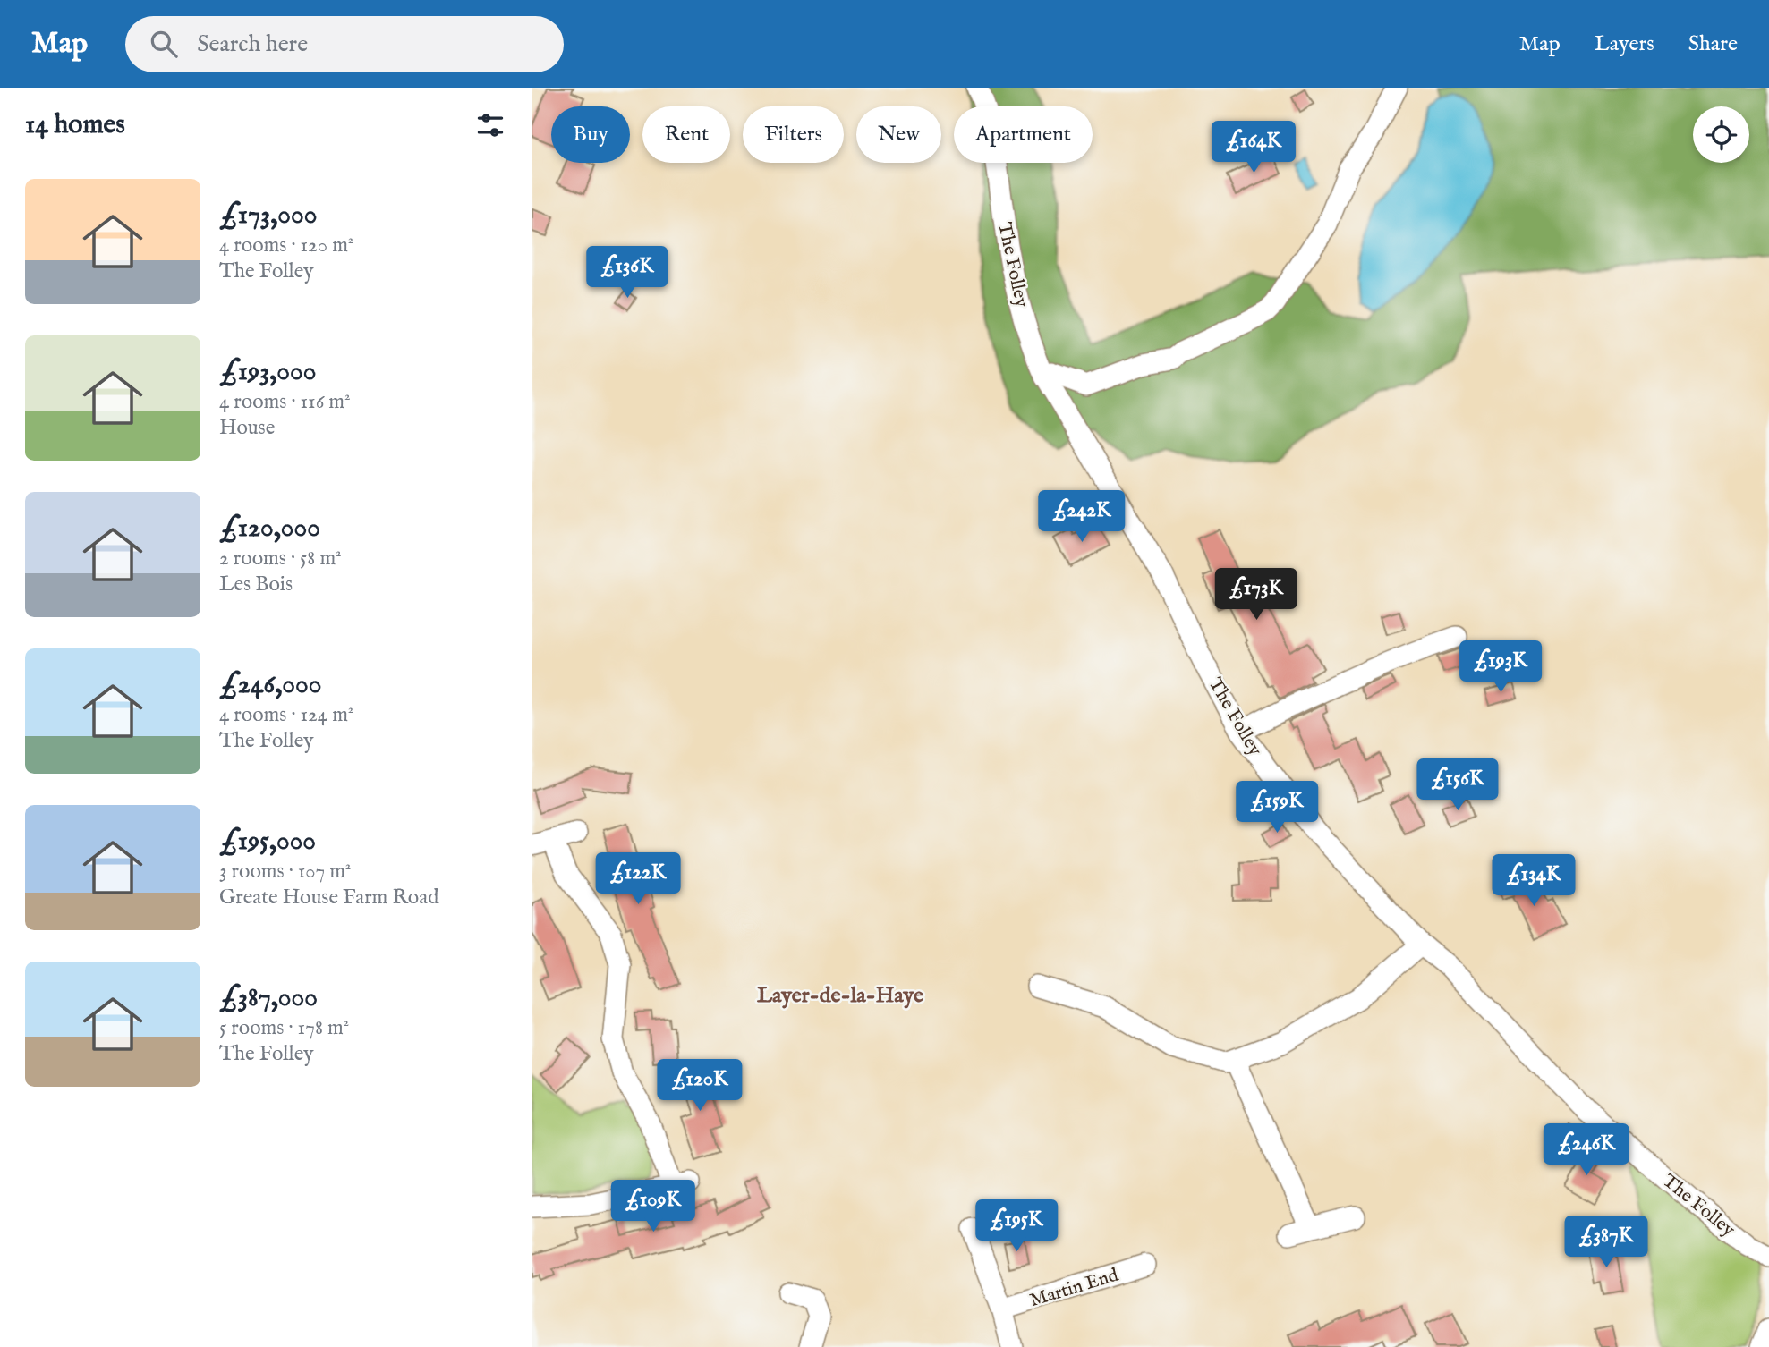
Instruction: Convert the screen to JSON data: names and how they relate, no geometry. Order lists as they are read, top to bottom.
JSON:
{
  "streets": {
    "street": ["The Folley", "Martin End"]
  },
  "districts": ["Layer-de-la-Haye"],
  "page": {
    "header": "Map",
    "search": "Search here",
    "nav": ["Map", "Layers", "Share"],
    "heading": "14 homes",
    "chip": [
      "Buy",
      "Rent",
      "Filters",
      "New",
      "Apartment"
    ],
    "price": [
      "£164K",
      "£136K",
      "£242K",
      "£173K",
      "£193K",
      "£156K",
      "£159K",
      "£122K",
      "£134K",
      "£120K",
      "£246K",
      "£109K",
      "£195K",
      "£387K"
    ],
    "list": [
      {
        "name": "£173,000",
        "note": "4 rooms · 120 m² · The Folley"
      },
      {
        "name": "£193,000",
        "note": "4 rooms · 116 m² · House"
      },
      {
        "name": "£120,000",
        "note": "2 rooms · 58 m² · Les Bois"
      },
      {
        "name": "£246,000",
        "note": "4 rooms · 124 m² · The Folley"
      },
      {
        "name": "£195,000",
        "note": "3 rooms · 107 m² · Greate House Farm Road"
      },
      {
        "name": "£387,000",
        "note": "5 rooms · 178 m² · The Folley"
      }
    ]
  }
}
